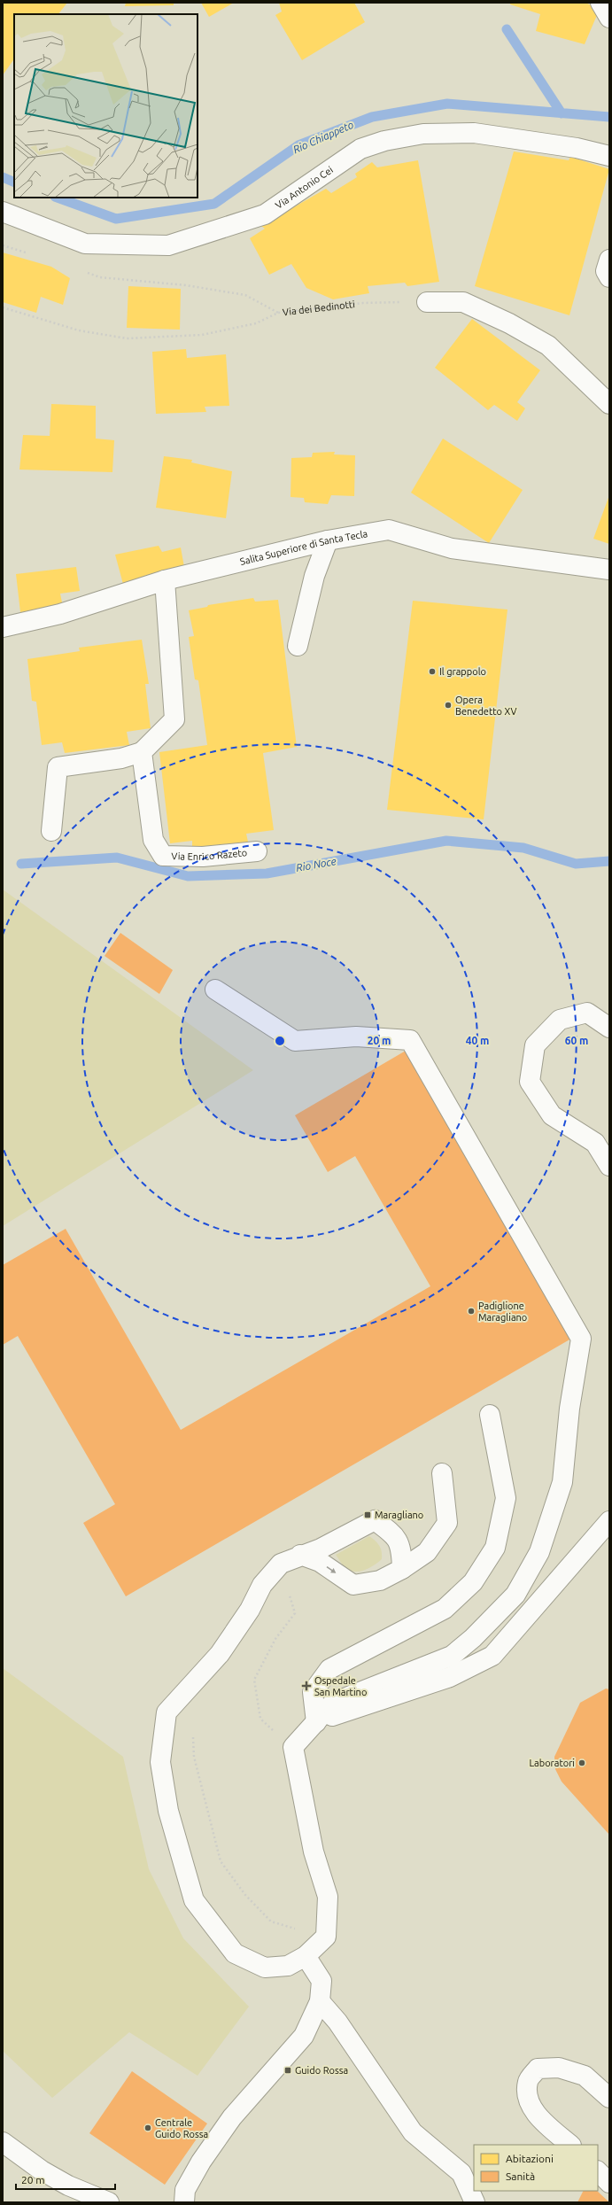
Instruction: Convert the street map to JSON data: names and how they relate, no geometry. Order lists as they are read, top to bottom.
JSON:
{
  "streets": {
    "street": ["Via Antonio Cei", "Salita Superiore di Santa Tecla", "Via Enrico Razeto"],
    "path": ["Via dei Bedinotti"]
  },
  "water": ["Rio Chiappeto", "Rio Noce"],
  "places": {
    "other": [
      "Il grappolo",
      "Opera Benedetto XV",
      "Padiglione Maragliano",
      "Laboratori",
      "Centrale Guido Rossa"
    ],
    "transit": ["Maragliano", "Guido Rossa"],
    "health": ["Ospedale San Martino"]
  },
  "legend": ["Abitazioni", "Sanità"],
  "scale_bar": "20 m",
  "rings": ["20 m", "40 m", "60 m"]
}
